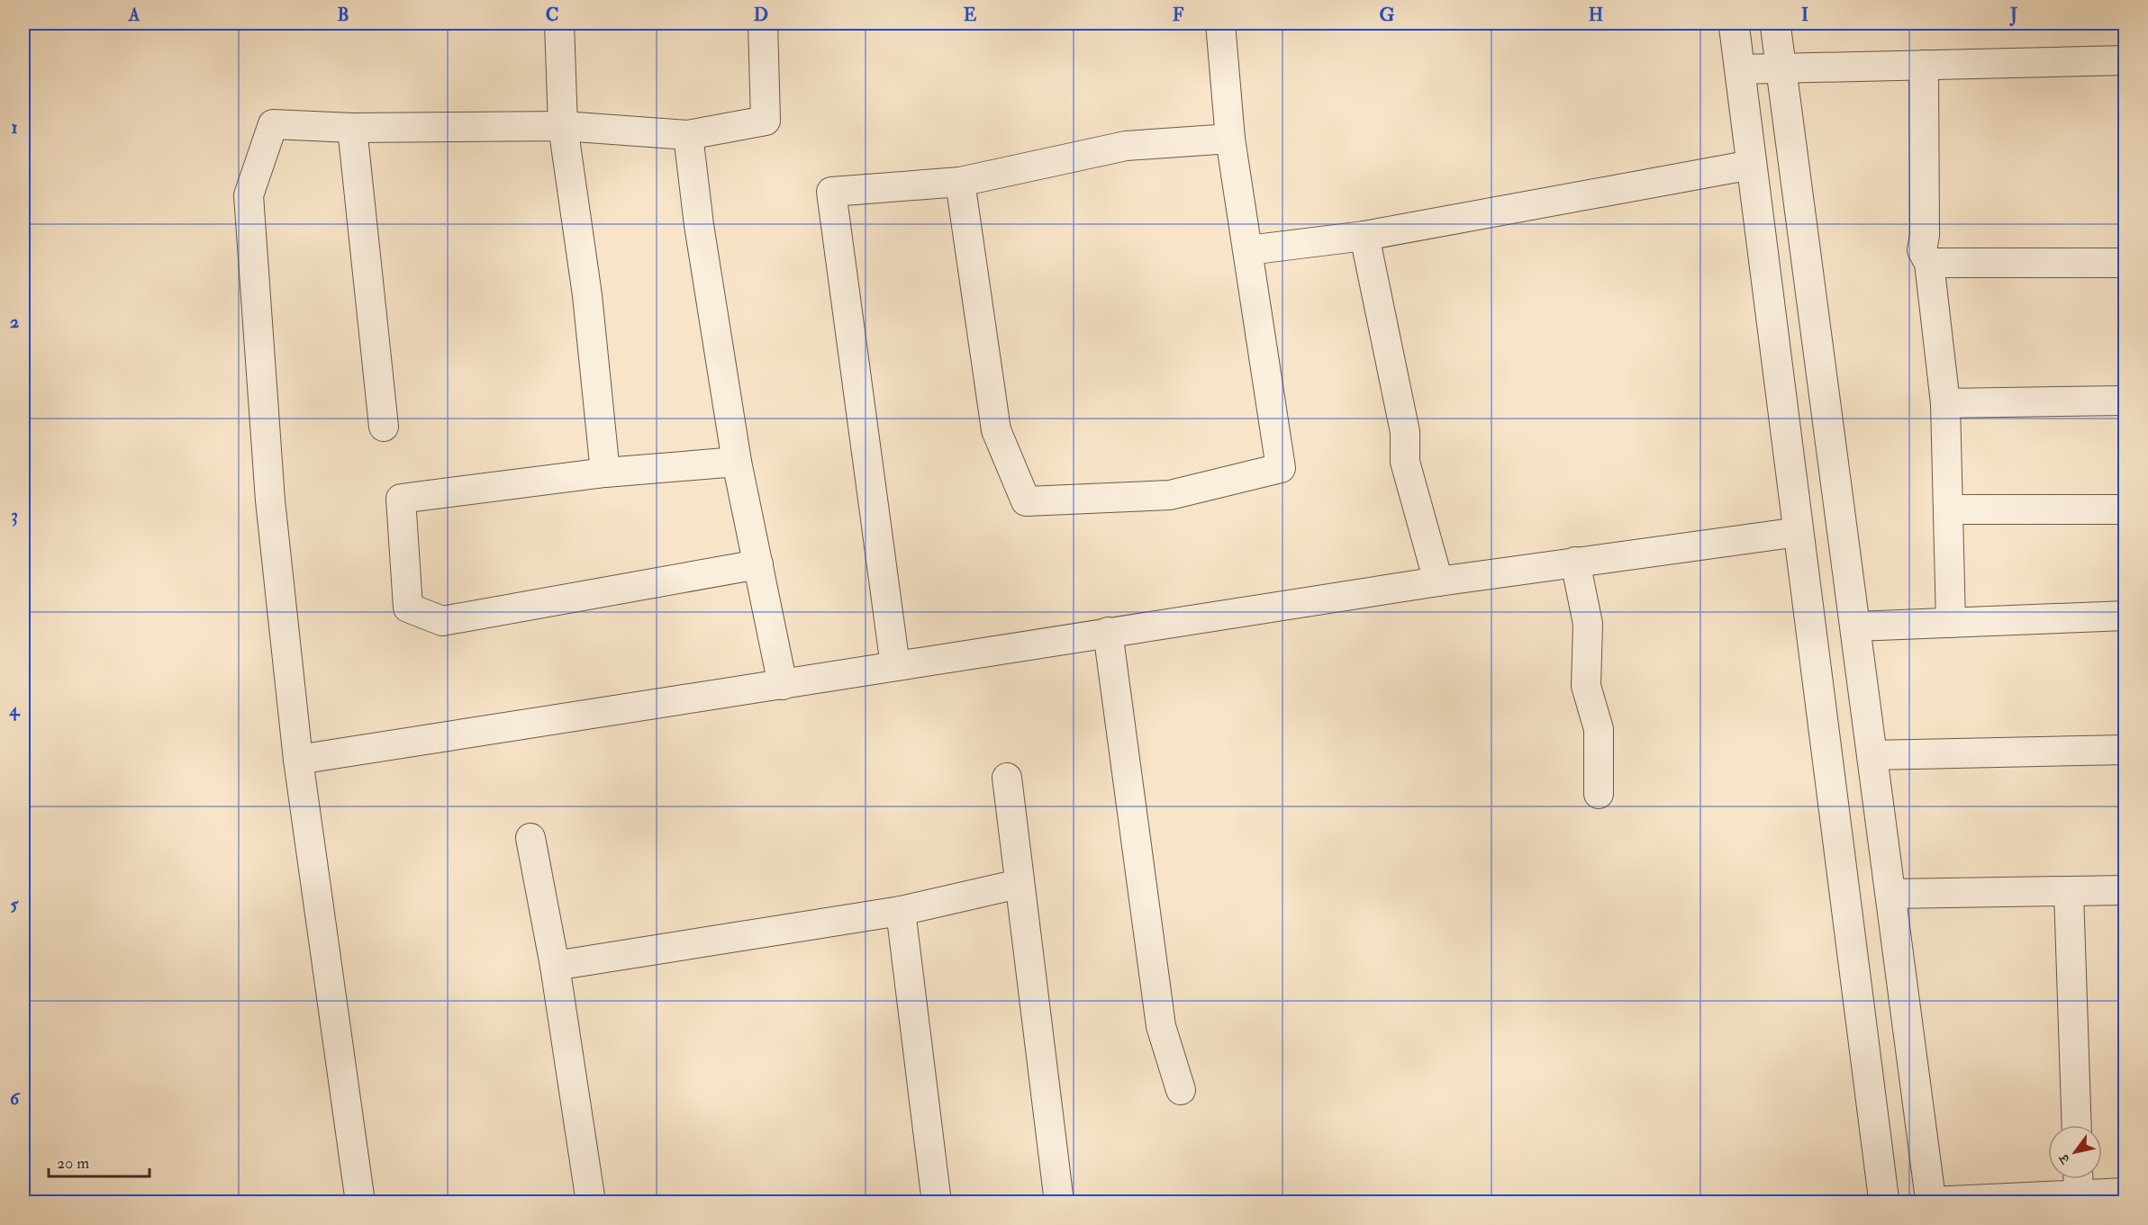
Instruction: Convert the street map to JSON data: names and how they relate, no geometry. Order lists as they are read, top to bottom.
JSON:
{
  "scale_bar": "20 m",
  "north": "bottom left",
  "grid": {
    "columns": [
      "A",
      "B",
      "C",
      "D",
      "E",
      "F",
      "G",
      "H",
      "I",
      "J"
    ],
    "rows": [
      "1",
      "2",
      "3",
      "4",
      "5",
      "6"
    ]
  }
}
